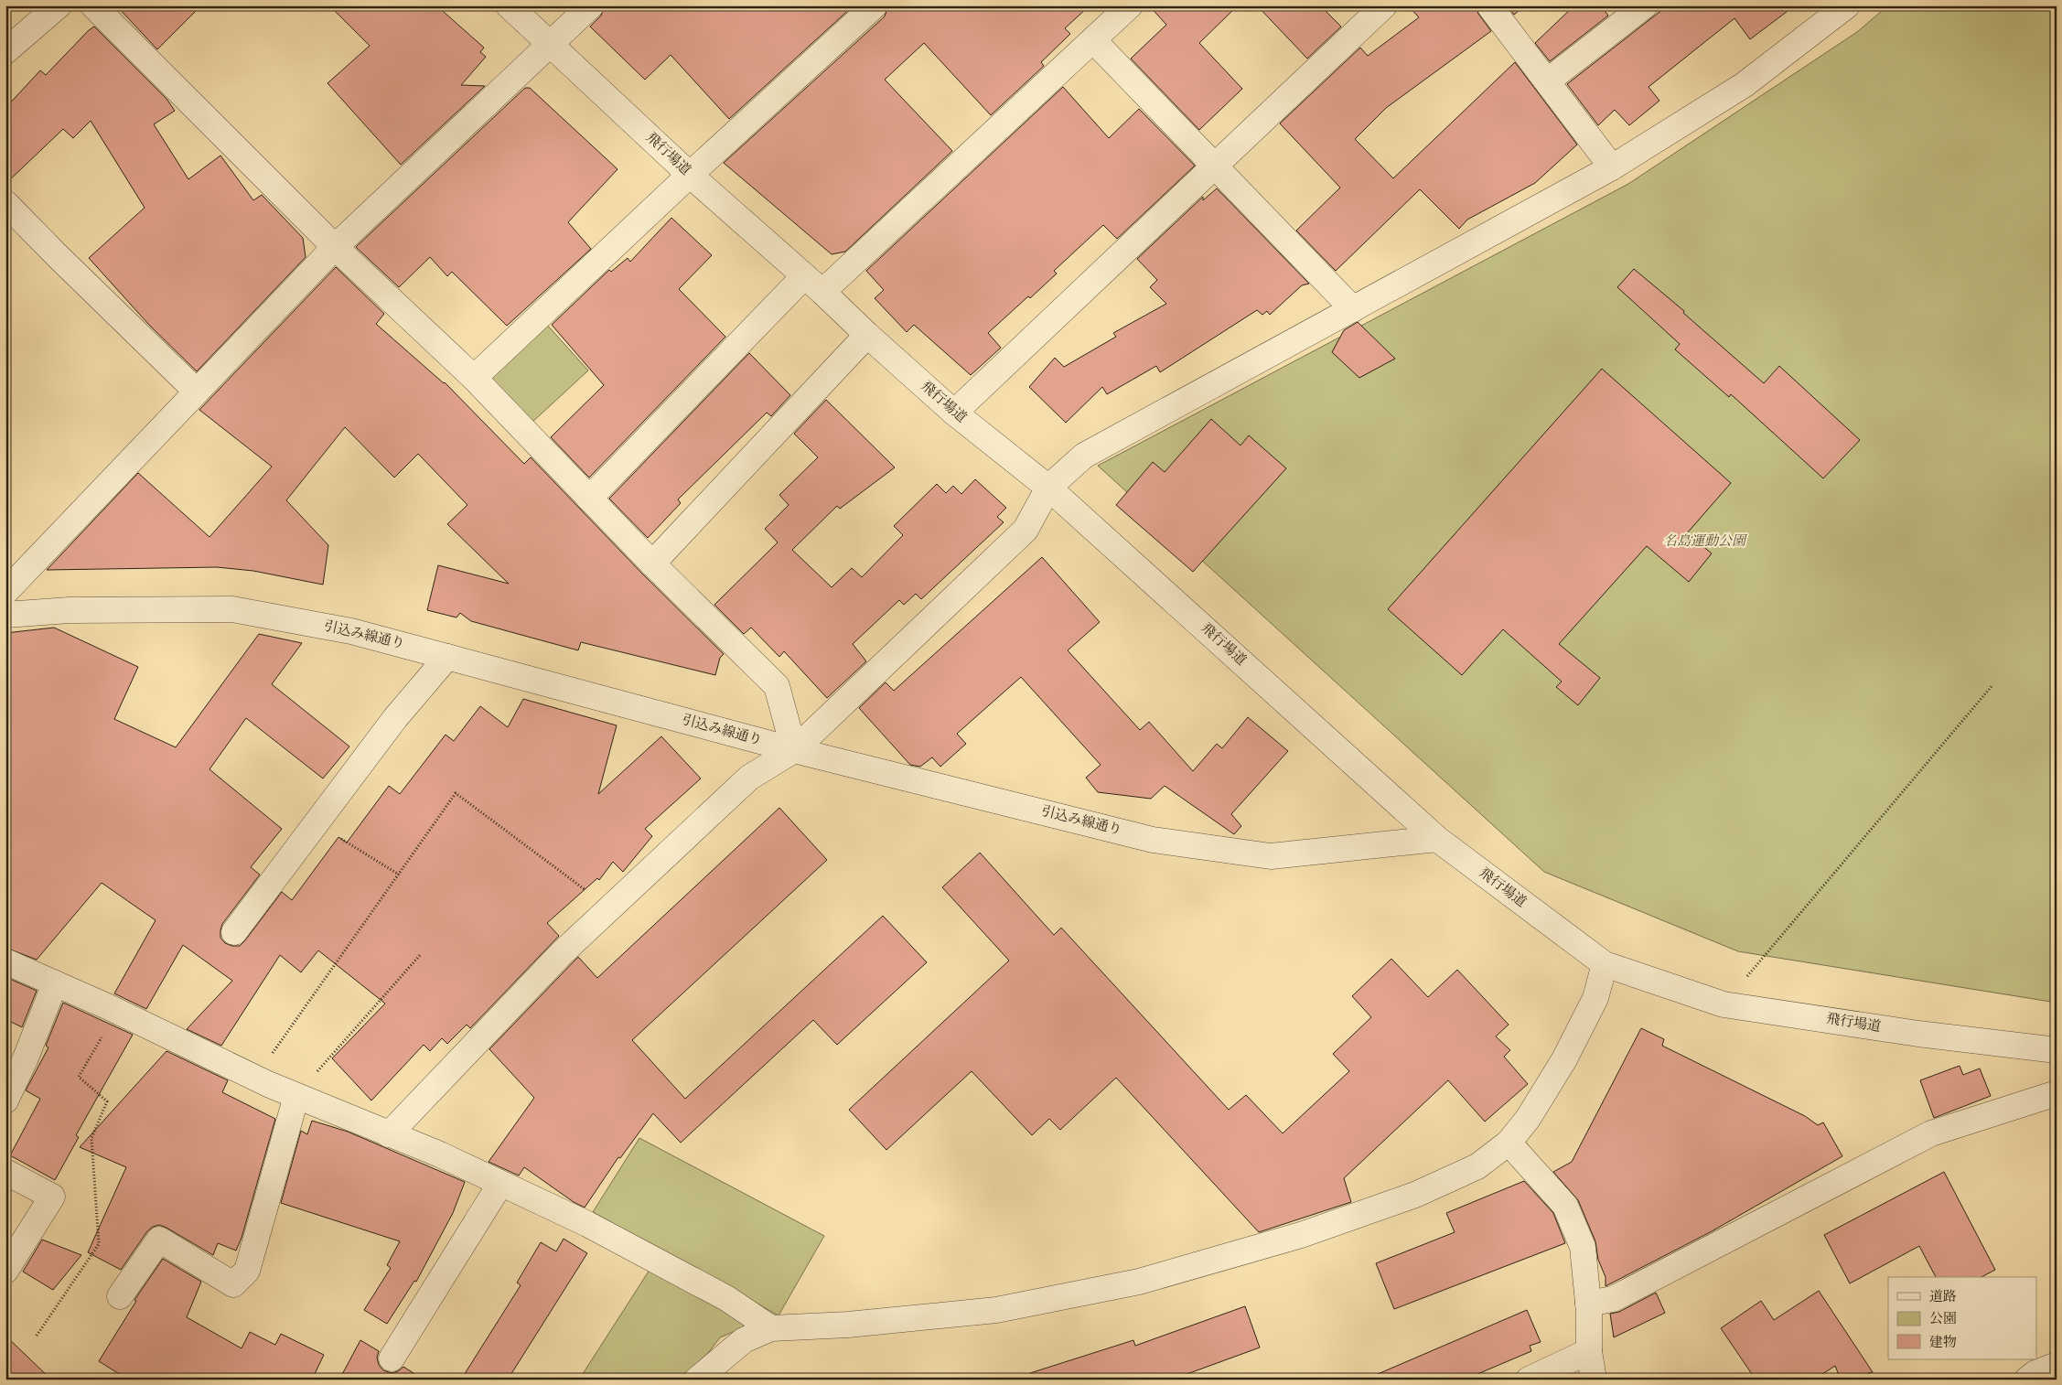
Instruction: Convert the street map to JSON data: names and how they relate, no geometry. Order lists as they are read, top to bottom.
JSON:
{
  "streets": {
    "street": ["飛行場道", "引込み線通り"]
  },
  "crossings": [
    ["飛行場道", "引込み線通り"]
  ],
  "parks": ["名島運動公園"],
  "legend": ["道路", "公園", "建物"]
}
